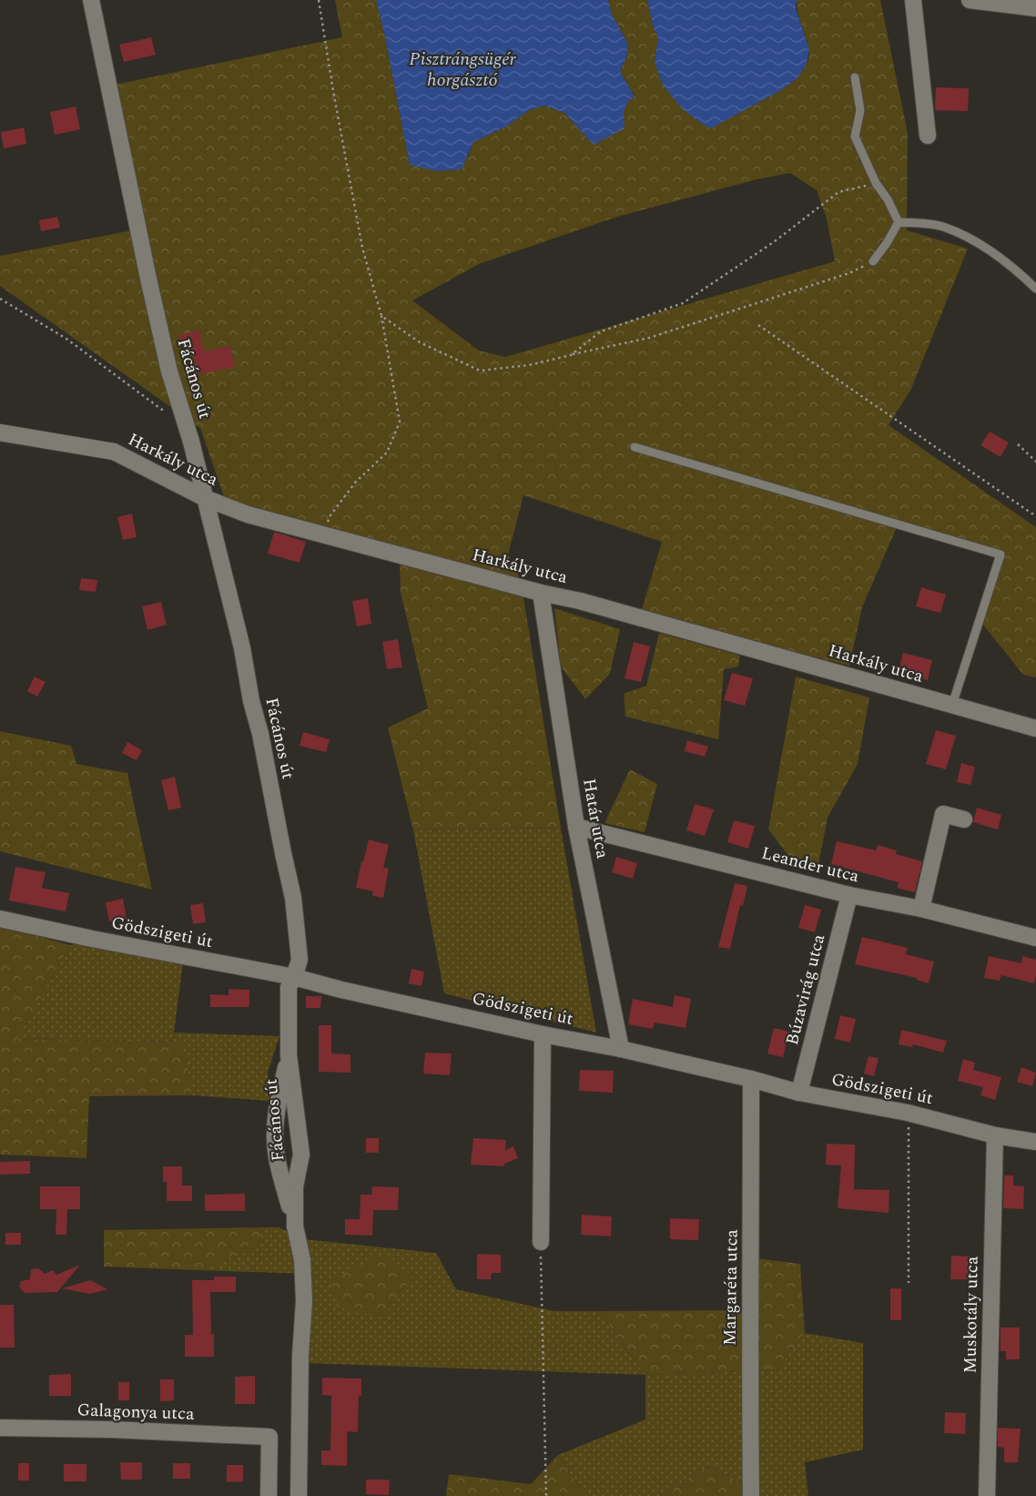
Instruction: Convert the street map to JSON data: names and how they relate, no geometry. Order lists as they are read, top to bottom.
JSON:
{
  "streets": {
    "street": [
      "Fácános út",
      "Harkály utca",
      "Határ utca",
      "Leander utca",
      "Gödszigeti út",
      "Búzavirág utca",
      "Margaréta utca",
      "Muskotály utca",
      "Galagonya utca"
    ]
  },
  "crossings": [
    ["Fácános út", "Harkály utca"],
    ["Fácános út", "Gödszigeti út"],
    ["Harkály utca", "Határ utca"],
    ["Határ utca", "Leander utca"],
    ["Határ utca", "Gödszigeti út"],
    ["Leander utca", "Búzavirág utca"],
    ["Gödszigeti út", "Búzavirág utca"],
    ["Gödszigeti út", "Margaréta utca"],
    ["Gödszigeti út", "Muskotály utca"]
  ],
  "water": ["Pisztrángsügér horgásztó"]
}
